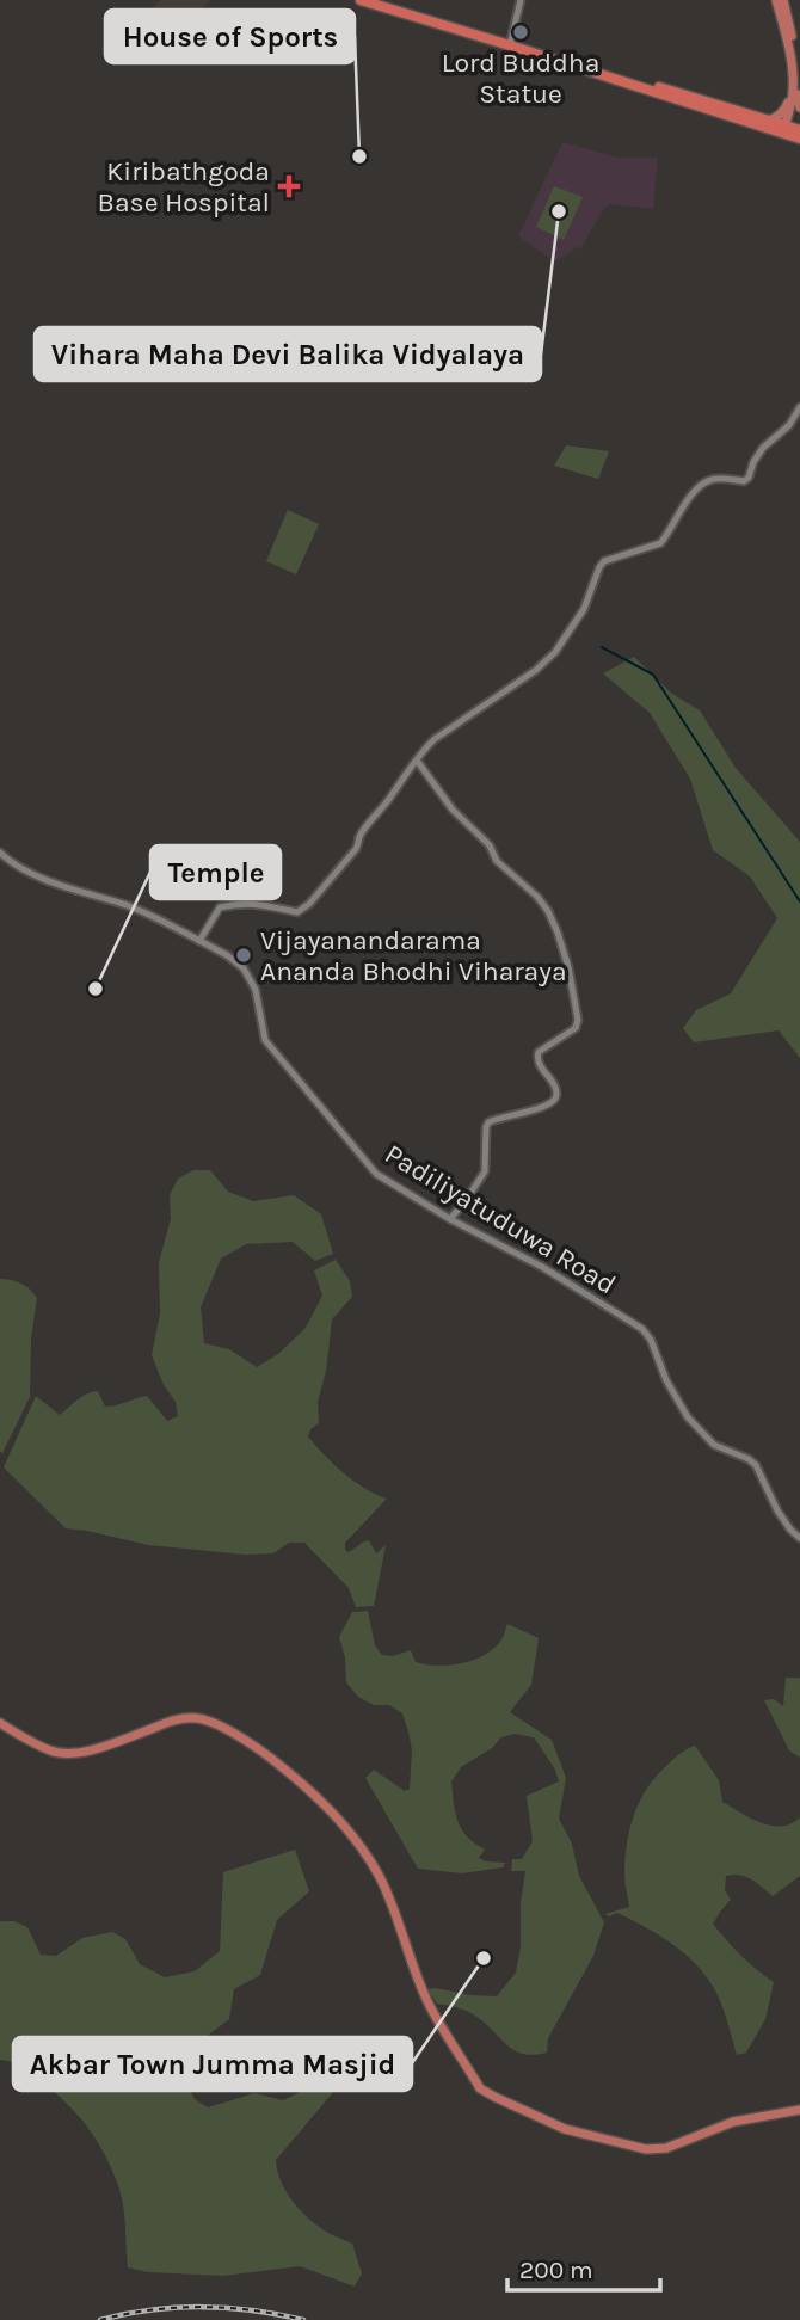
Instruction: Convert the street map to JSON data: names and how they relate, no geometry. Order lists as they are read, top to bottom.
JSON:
{
  "streets": {
    "street": ["Padiliyatuduwa Road"]
  },
  "places": {
    "other": [
      "Lord Buddha Statue",
      "House of Sports",
      "Vihara Maha Devi Balika Vidyalaya",
      "Vijayanandarama Ananda Bhodhi Viharaya",
      "Temple",
      "Akbar Town Jumma Masjid"
    ],
    "health": ["Kiribathgoda Base Hospital"]
  },
  "scale_bar": "200 m"
}
